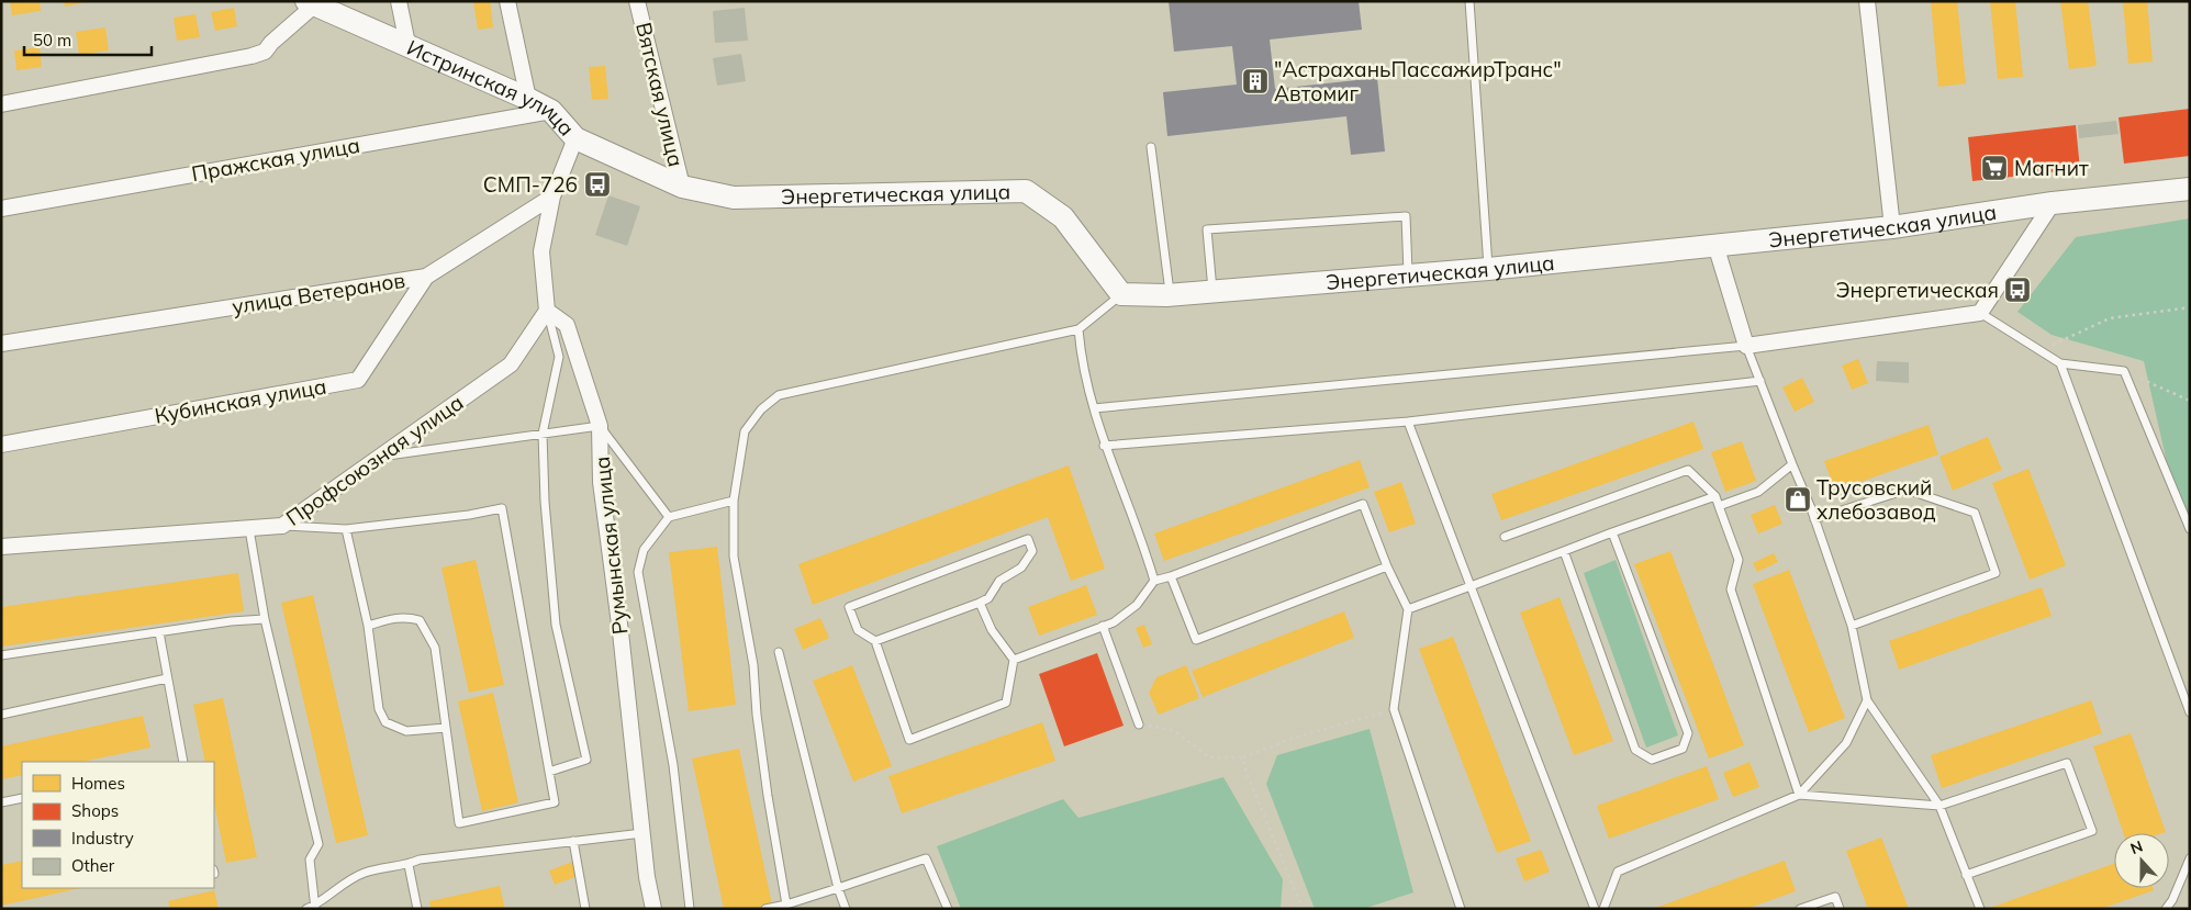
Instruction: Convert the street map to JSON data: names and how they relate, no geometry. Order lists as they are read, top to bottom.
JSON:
{
  "streets": {
    "street": [
      "Истринская улица",
      "Вятская улица",
      "Пражская улица",
      "Энергетическая улица",
      "улица Ветеранов",
      "Кубинская улица",
      "Профсоюзная улица",
      "Румынская улица"
    ]
  },
  "crossings": [
    ["Истринская улица", "Вятская улица"],
    ["Истринская улица", "Пражская улица"],
    ["Истринская улица", "Энергетическая улица"],
    ["улица Ветеранов", "Кубинская улица"],
    ["Профсоюзная улица", "Румынская улица"]
  ],
  "places": {
    "building": ["\"АстраханьПассажирТранс\" Автомиг"],
    "supermarket": ["Магнит"],
    "bus stop": ["СМП-726", "Энергетическая"],
    "shop": ["Трусовский хлебозавод"]
  },
  "legend": [
    "Homes",
    "Shops",
    "Industry",
    "Other"
  ],
  "scale_bar": "50 m",
  "north": "top"
}
